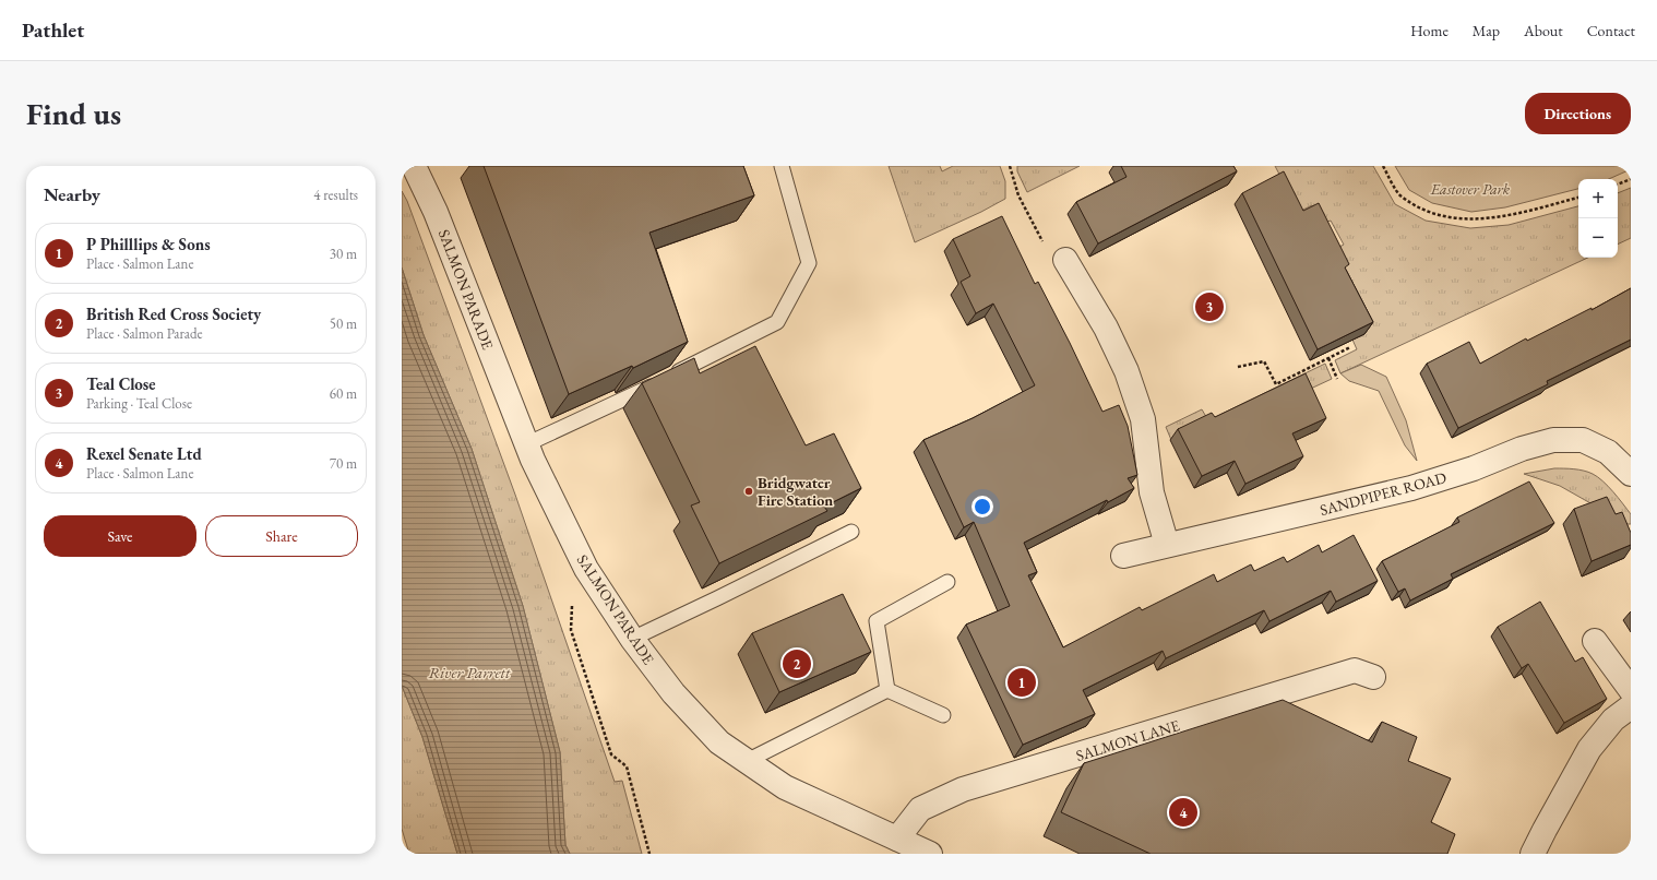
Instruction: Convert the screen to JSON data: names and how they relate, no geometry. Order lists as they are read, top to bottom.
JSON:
{
  "streets": {
    "street": ["SALMON PARADE", "SANDPIPER ROAD", "SALMON LANE"]
  },
  "crossings": [
    ["SALMON PARADE", "SALMON LANE"]
  ],
  "water": ["River Parrett"],
  "parks": ["Eastover Park"],
  "places": ["Bridgwater Fire Station"],
  "page": {
    "header": "Pathlet",
    "nav": [
      "Home",
      "Map",
      "About",
      "Contact"
    ],
    "buttons": [
      "Directions",
      ["Save", "Share"]
    ],
    "title": "Find us",
    "heading": ["Nearby", "4 results"],
    "map_buttons": ["+", "−"],
    "list": [
      {
        "mark": "1",
        "name": "P Philllips & Sons",
        "note": "Place · Salmon Lane",
        "value": "30 m"
      },
      {
        "mark": "2",
        "name": "British Red Cross Society",
        "note": "Place · Salmon Parade",
        "value": "50 m"
      },
      {
        "mark": "3",
        "name": "Teal Close",
        "note": "Parking · Teal Close",
        "value": "60 m"
      },
      {
        "mark": "4",
        "name": "Rexel Senate Ltd",
        "note": "Place · Salmon Lane",
        "value": "70 m"
      }
    ],
    "pins": [
      "3",
      "2",
      "1",
      "4"
    ]
  }
}
